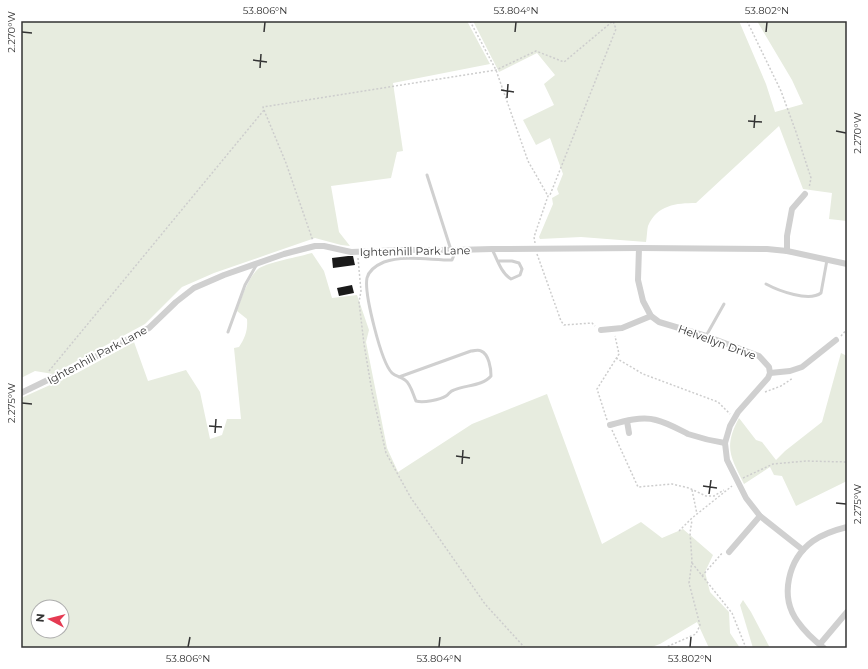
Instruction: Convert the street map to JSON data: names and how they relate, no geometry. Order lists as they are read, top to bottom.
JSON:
{
  "streets": {
    "street": ["Ightenhill Park Lane", "Helvellyn Drive"]
  },
  "north": "left",
  "coordinates": [
    "53.806°N",
    "53.804°N",
    "53.802°N",
    "2.270°W",
    "2.275°W"
  ]
}
